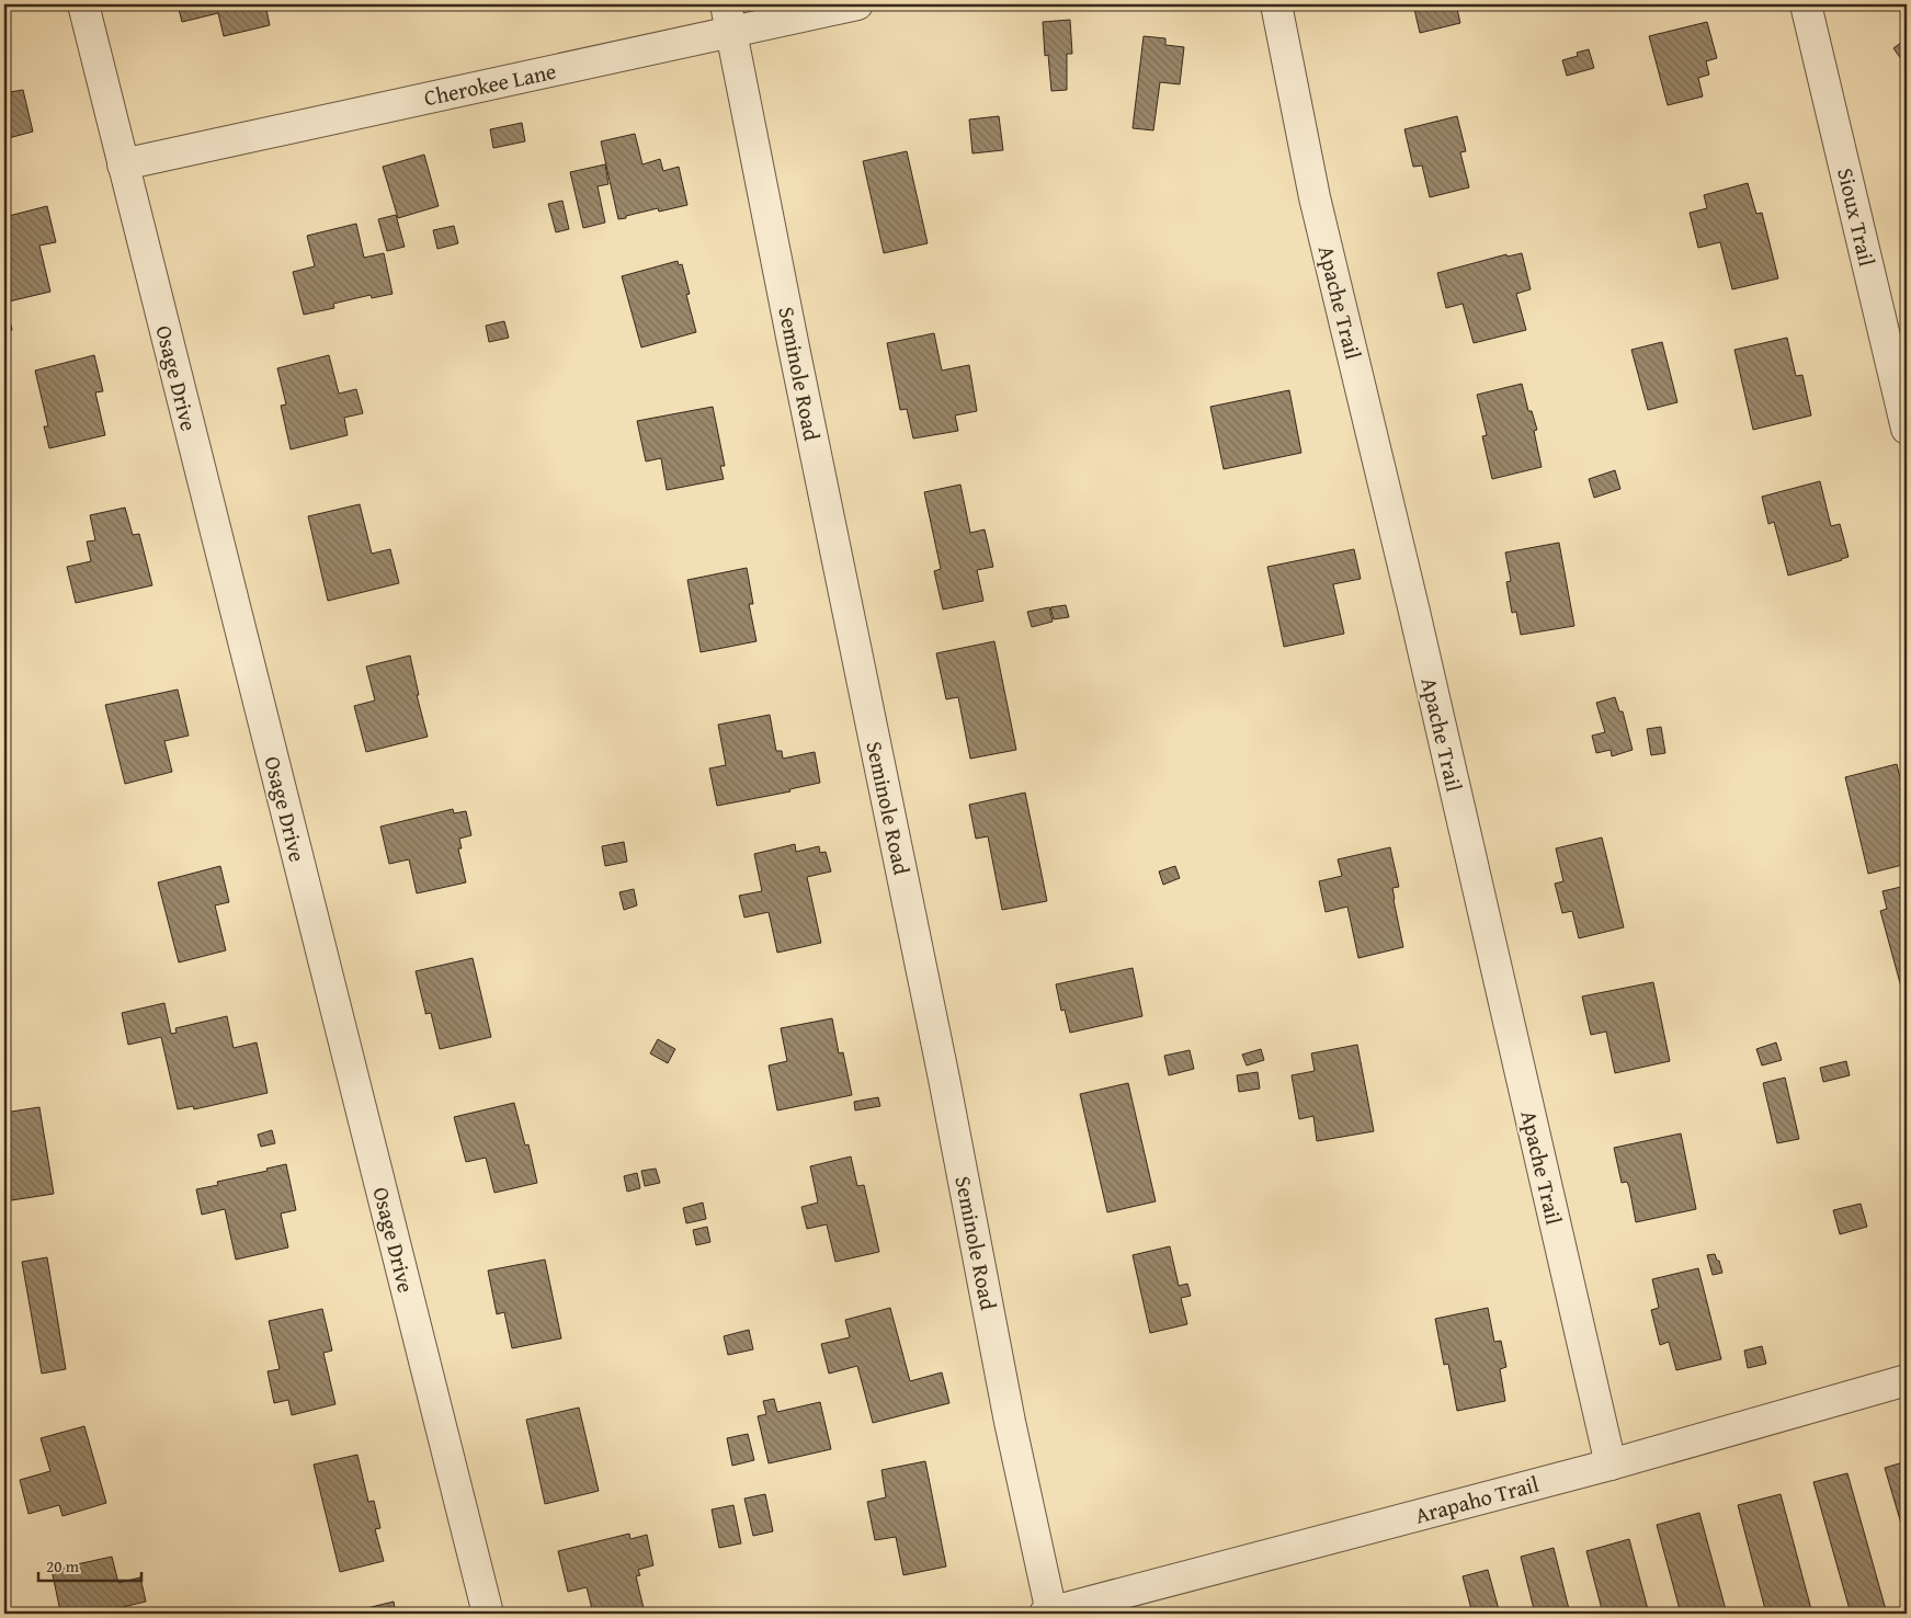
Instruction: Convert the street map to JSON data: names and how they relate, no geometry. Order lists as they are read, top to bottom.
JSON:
{
  "streets": {
    "street": [
      "Cherokee Lane",
      "Sioux Trail",
      "Apache Trail",
      "Seminole Road",
      "Osage Drive",
      "Arapaho Trail"
    ]
  },
  "crossings": [
    ["Cherokee Lane", "Seminole Road"],
    ["Cherokee Lane", "Osage Drive"],
    ["Apache Trail", "Arapaho Trail"],
    ["Seminole Road", "Arapaho Trail"]
  ],
  "scale_bar": "20 m"
}
